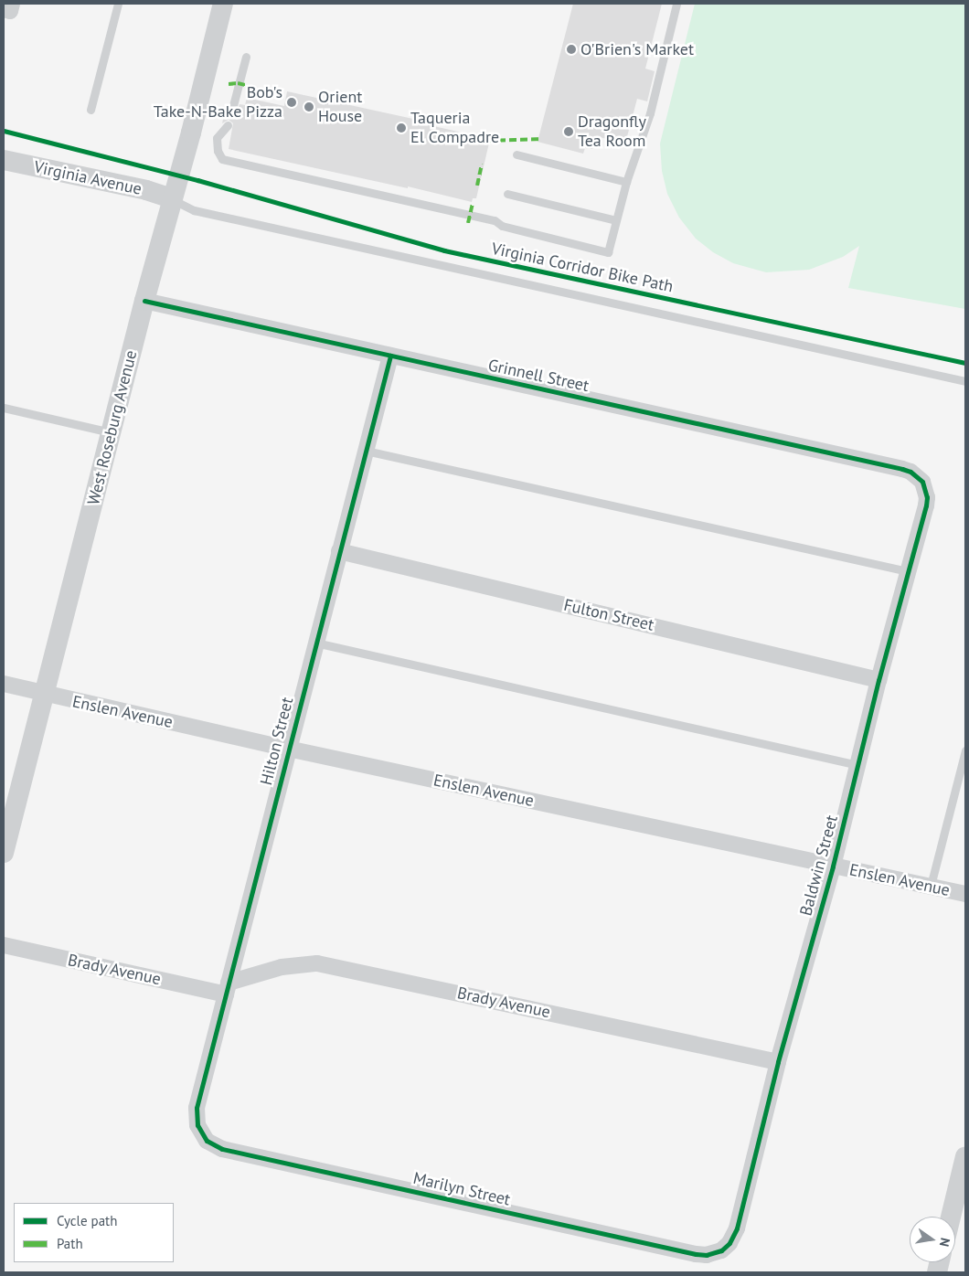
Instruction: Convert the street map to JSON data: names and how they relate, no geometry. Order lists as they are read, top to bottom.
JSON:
{
  "streets": {
    "street": [
      "Virginia Avenue",
      "Grinnell Street",
      "West Roseburg Avenue",
      "Fulton Street",
      "Enslen Avenue",
      "Hilton Street",
      "Baldwin Street",
      "Brady Avenue",
      "Marilyn Street"
    ],
    "cycle path": ["Virginia Corridor Bike Path"]
  },
  "crossings": [
    ["Virginia Avenue", "West Roseburg Avenue"],
    ["Grinnell Street", "West Roseburg Avenue"],
    ["Grinnell Street", "Hilton Street"],
    ["Grinnell Street", "Baldwin Street"],
    ["West Roseburg Avenue", "Enslen Avenue"],
    ["Fulton Street", "Hilton Street"],
    ["Fulton Street", "Baldwin Street"],
    ["Enslen Avenue", "Hilton Street"],
    ["Enslen Avenue", "Baldwin Street"],
    ["Hilton Street", "Brady Avenue"],
    ["Hilton Street", "Marilyn Street"],
    ["Baldwin Street", "Brady Avenue"],
    ["Baldwin Street", "Marilyn Street"]
  ],
  "places": [
    "O'Brien's Market",
    "Bob's Take-N-Bake Pizza",
    "Orient House",
    "Taqueria El Compadre",
    "Dragonfly Tea Room"
  ],
  "legend": ["Cycle path", "Path"],
  "north": "right"
}
